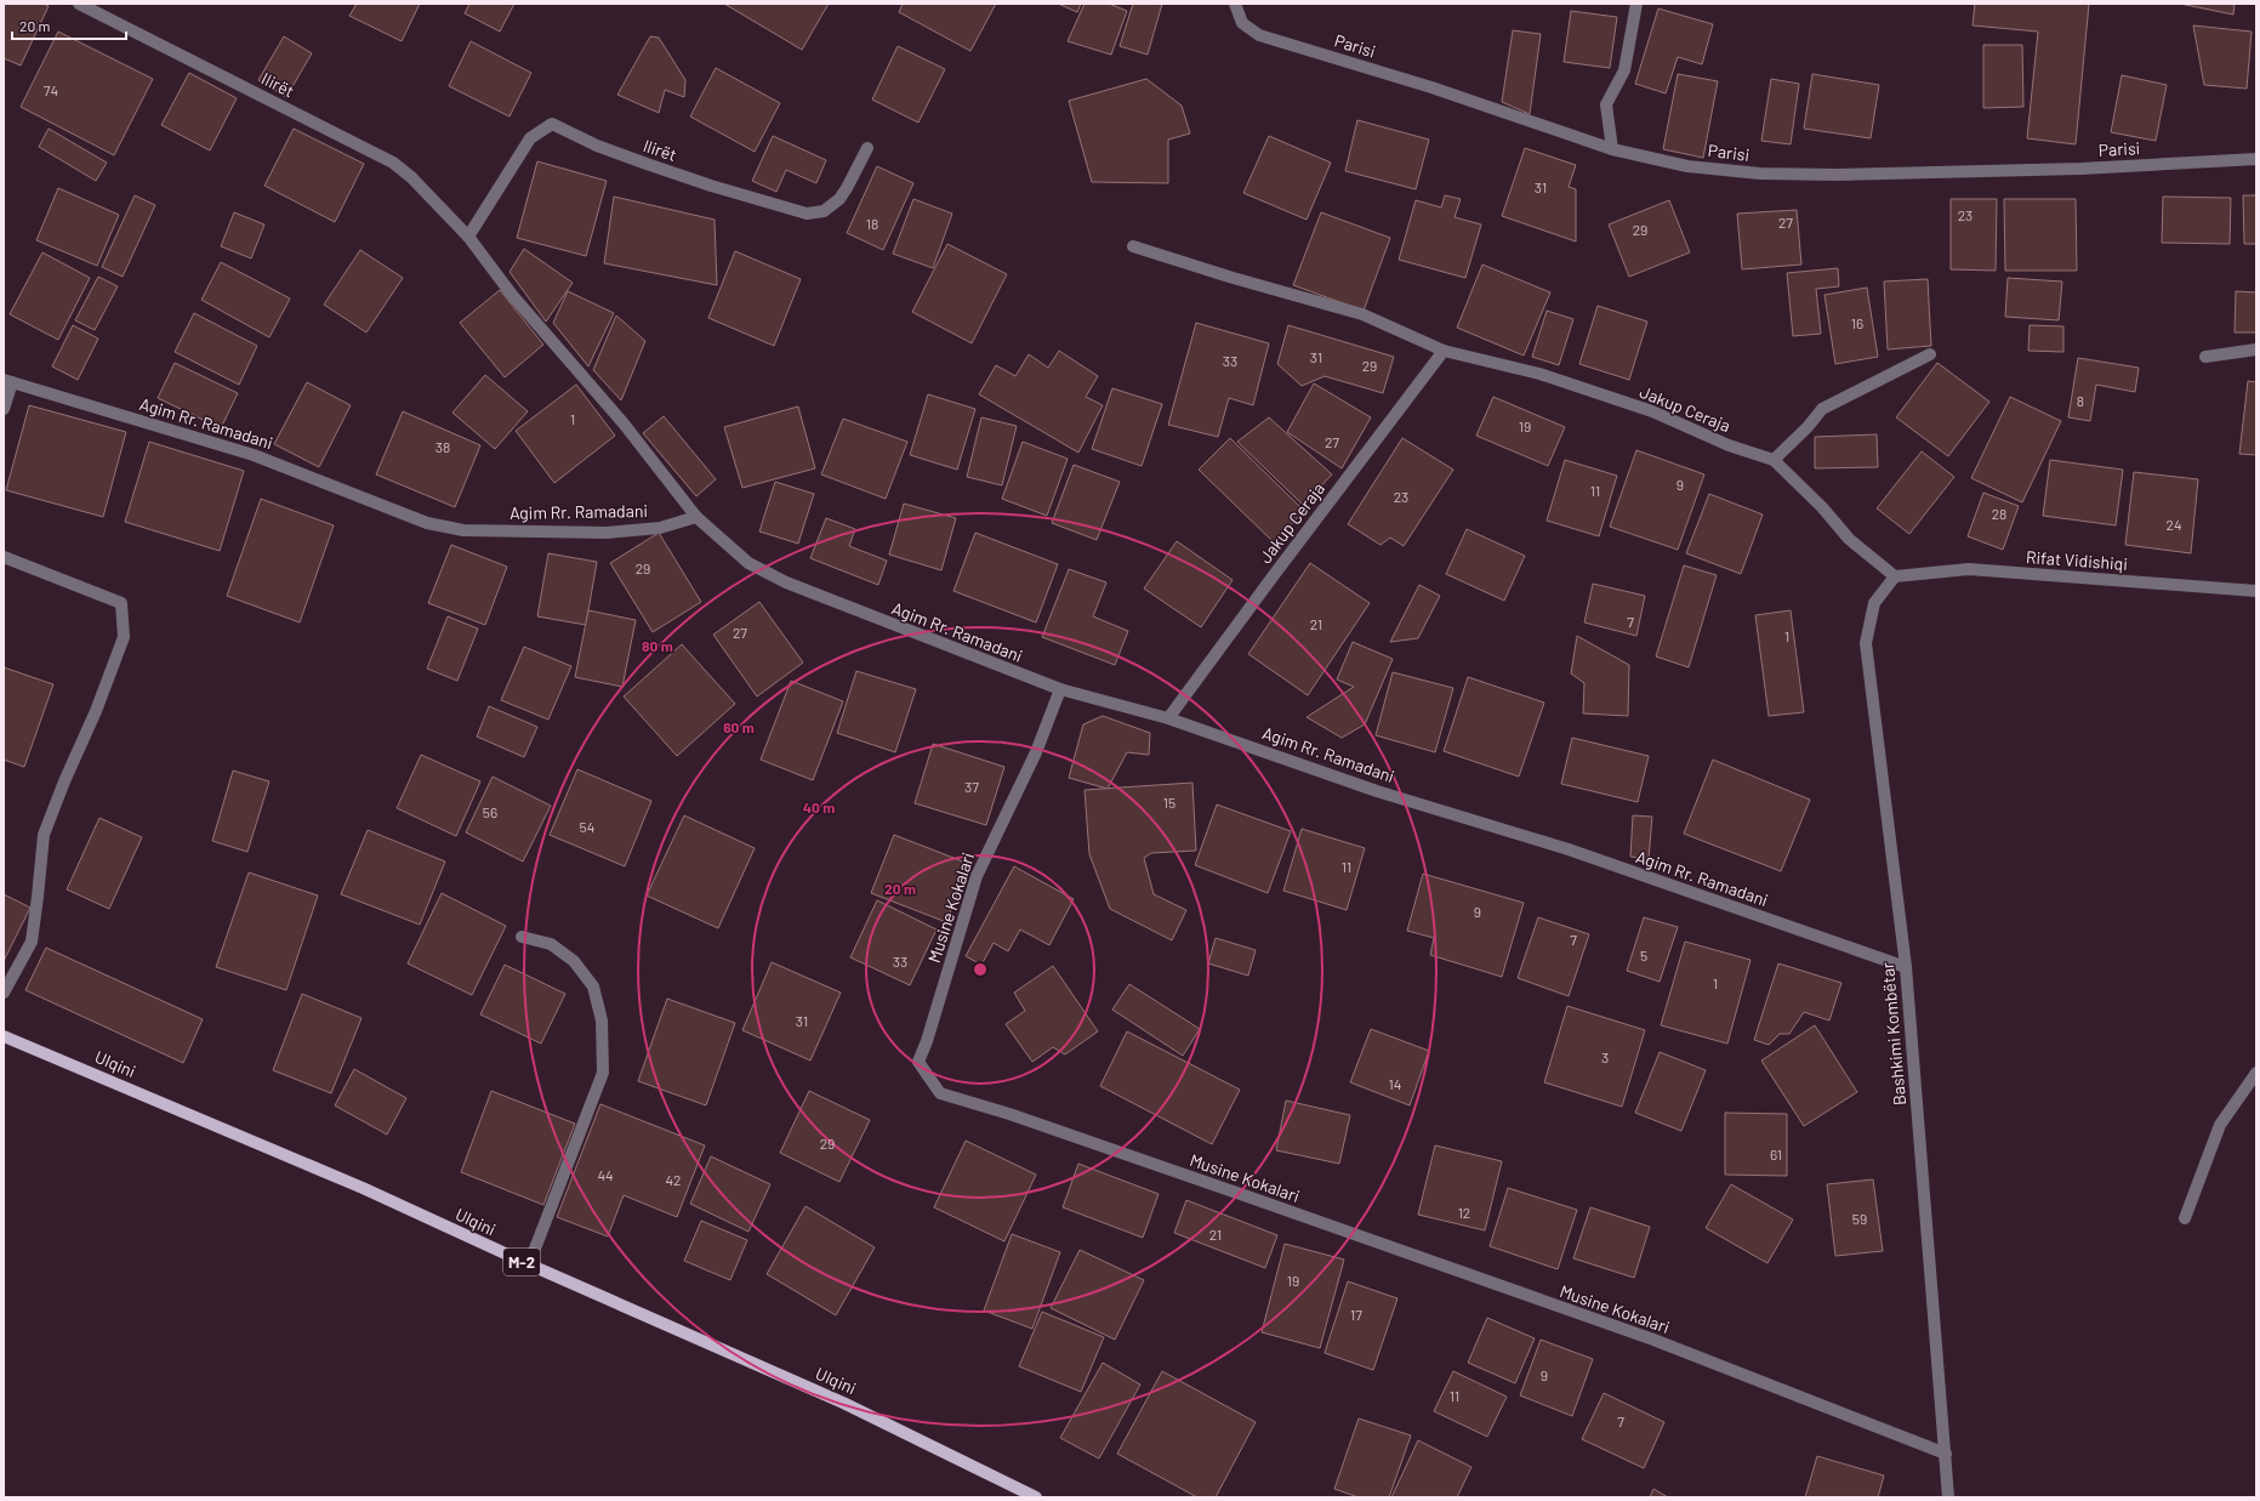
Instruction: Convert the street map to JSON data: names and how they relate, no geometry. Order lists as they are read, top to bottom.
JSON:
{
  "streets": {
    "main road": ["Ulqini", "M-2"],
    "street": [
      "Parisi",
      "Ilirët",
      "Jakup Ceraja",
      "Agim Rr. Ramadani",
      "Rifat Vidishiqi",
      "Musine Kokalari",
      "Bashkimi Kombëtar"
    ]
  },
  "crossings": [
    ["Ilirët", "Agim Rr. Ramadani"],
    ["Jakup Ceraja", "Agim Rr. Ramadani"],
    ["Jakup Ceraja", "Rifat Vidishiqi"],
    ["Jakup Ceraja", "Bashkimi Kombëtar"],
    ["Agim Rr. Ramadani", "Musine Kokalari"],
    ["Agim Rr. Ramadani", "Bashkimi Kombëtar"],
    ["Rifat Vidishiqi", "Bashkimi Kombëtar"],
    ["Musine Kokalari", "Bashkimi Kombëtar"]
  ],
  "house_numbers": [
    "74",
    "31",
    "23",
    "27",
    "18",
    "29",
    "16",
    "31",
    "33",
    "29",
    "8",
    "1",
    "19",
    "27",
    "38",
    "9",
    "11",
    "23",
    "28",
    "24",
    "29",
    "7",
    "21",
    "27",
    "1",
    "37",
    "15",
    "56",
    "54",
    "11",
    "9",
    "7",
    "5",
    "33",
    "1",
    "31",
    "3",
    "14",
    "29",
    "61",
    "44",
    "42",
    "12",
    "59",
    "21",
    "19",
    "17",
    "9",
    "11",
    "7"
  ],
  "scale_bar": "20 m",
  "rings": [
    "80 m",
    "60 m",
    "40 m",
    "20 m"
  ]
}
